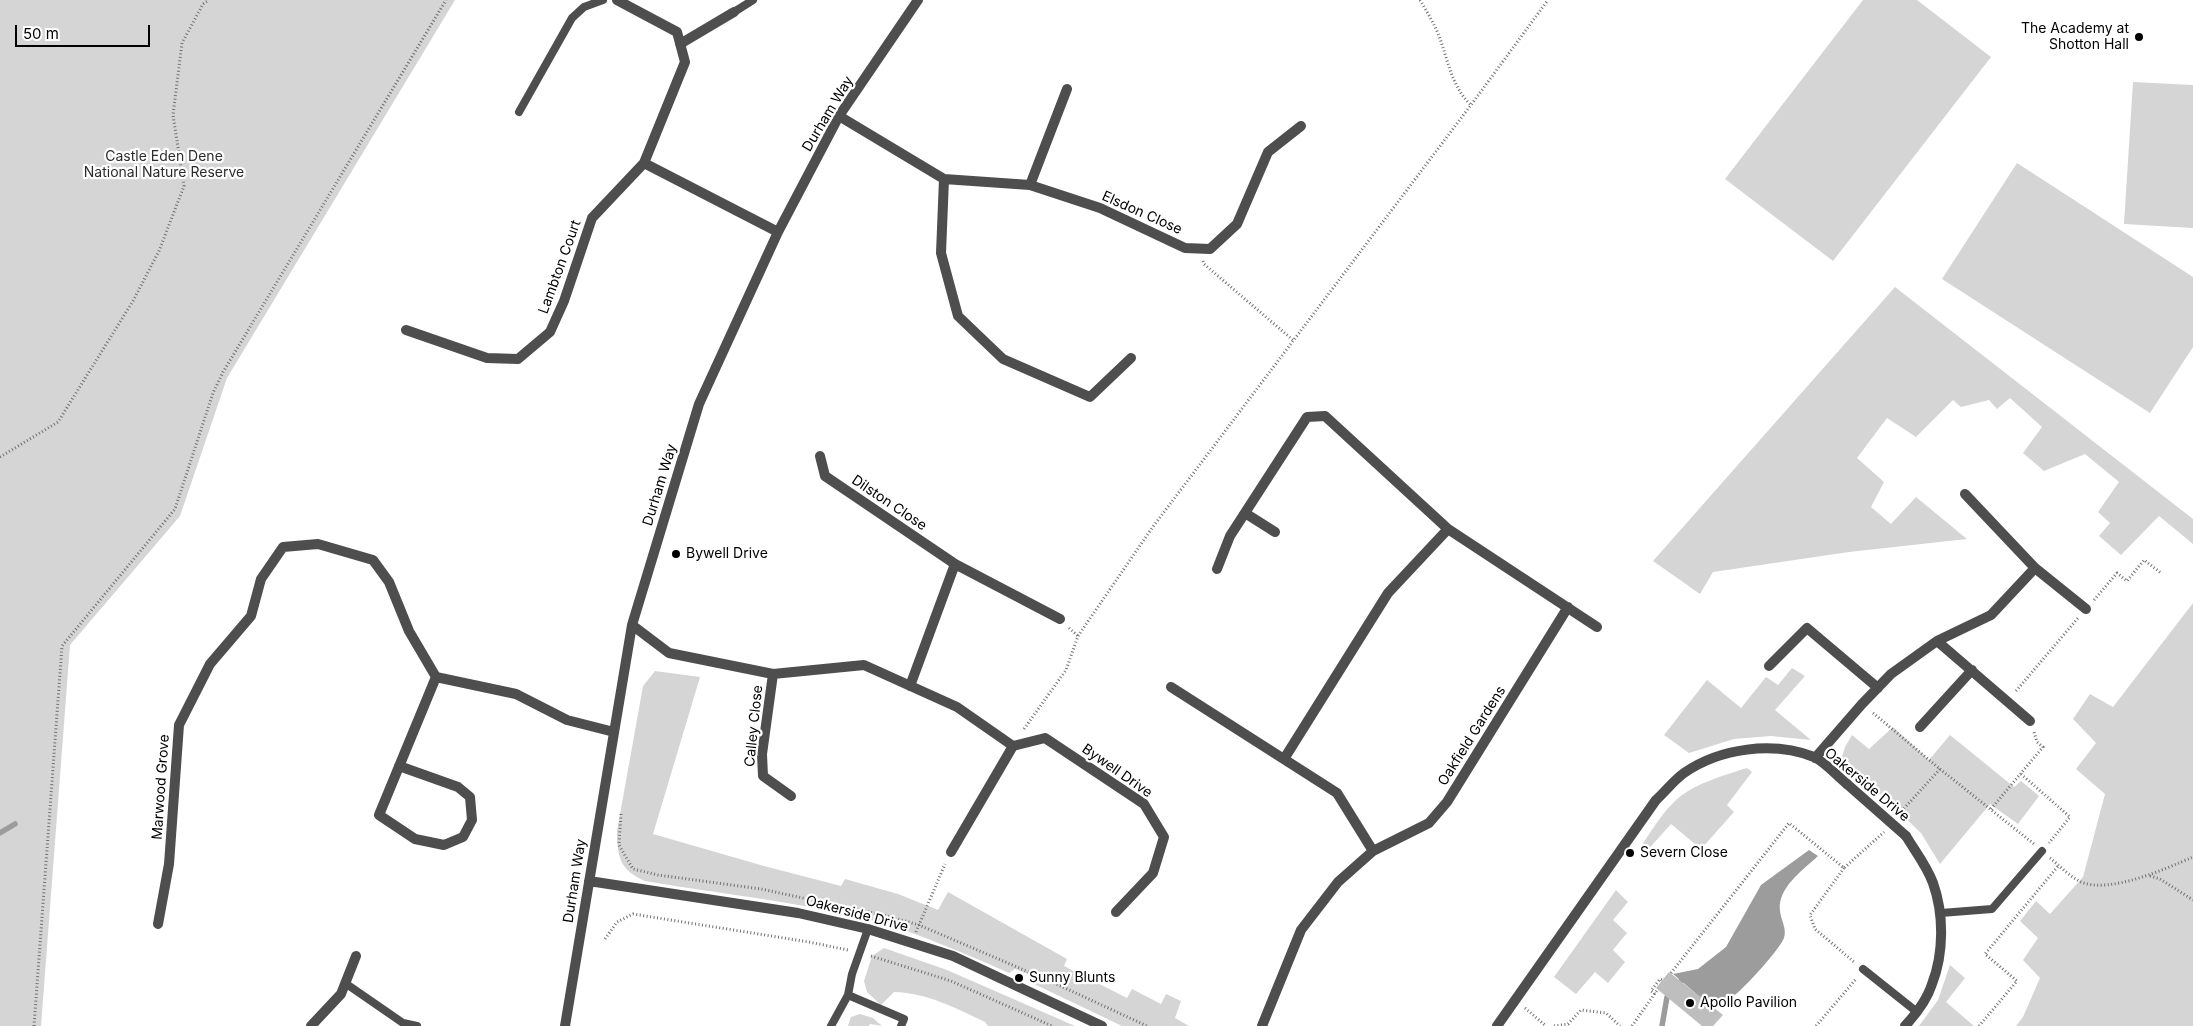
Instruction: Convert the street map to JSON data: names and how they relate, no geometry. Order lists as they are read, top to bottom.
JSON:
{
  "streets": {
    "street": [
      "Durham Way",
      "Elsdon Close",
      "Lambton Court",
      "Dilston Close",
      "Calley Close",
      "Oakfield Gardens",
      "Bywell Drive",
      "Oakerside Drive",
      "Marwood Grove"
    ]
  },
  "crossings": [
    ["Durham Way", "Elsdon Close"],
    ["Durham Way", "Oakerside Drive"]
  ],
  "parks": ["Castle Eden Dene National Nature Reserve"],
  "places": [
    "The Academy at Shotton Hall",
    "Bywell Drive",
    "Severn Close",
    "Sunny Blunts",
    "Apollo Pavilion"
  ],
  "scale_bar": "50 m"
}
